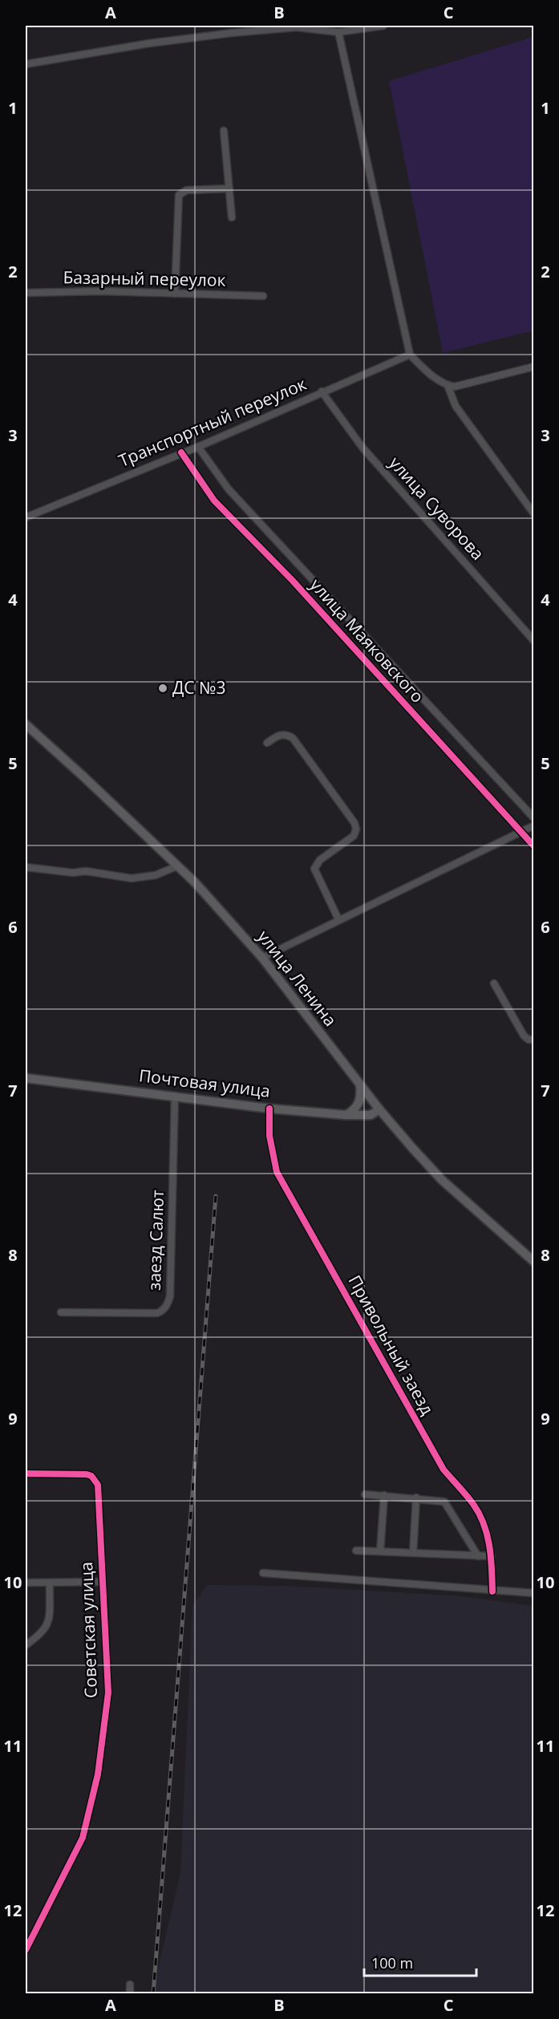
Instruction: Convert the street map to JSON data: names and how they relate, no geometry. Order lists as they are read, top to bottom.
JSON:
{
  "streets": {
    "main road": ["улица Ленина", "Почтовая улица"],
    "street": [
      "Базарный переулок",
      "Транспортный переулок",
      "улица Суворова",
      "улица Маяковского",
      "заезд Салют",
      "Привольный заезд",
      "Советская улица"
    ]
  },
  "crossings": [
    ["Транспортный переулок", "улица Суворова"],
    ["Транспортный переулок", "улица Маяковского"],
    ["улица Ленина", "Почтовая улица"],
    ["Почтовая улица", "заезд Салют"],
    ["Почтовая улица", "Привольный заезд"]
  ],
  "places": ["ДС №3"],
  "scale_bar": "100 m",
  "grid": {
    "columns": ["A", "B", "C"],
    "rows": [
      "1",
      "2",
      "3",
      "4",
      "5",
      "6",
      "7",
      "8",
      "9",
      "10",
      "11",
      "12"
    ]
  }
}
